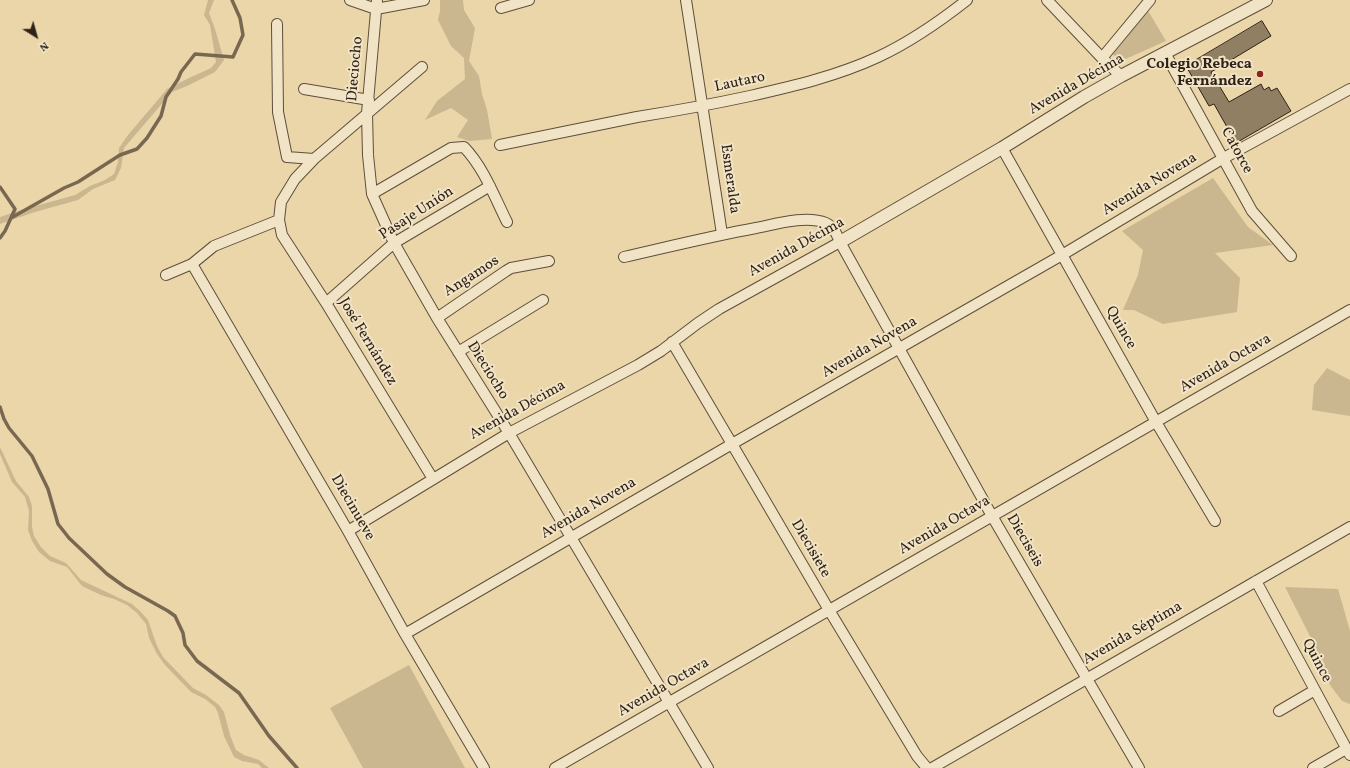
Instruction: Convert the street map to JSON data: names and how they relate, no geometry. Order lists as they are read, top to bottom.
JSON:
{
  "streets": {
    "street": [
      "Dieciocho",
      "Lautaro",
      "Avenida Décima",
      "Catorce",
      "Esmeralda",
      "Avenida Novena",
      "Pasaje Unión",
      "Angamos",
      "Quince",
      "José Fernández",
      "Avenida Octava",
      "Diecinueve",
      "Dieciseis",
      "Diecisiete",
      "Avenida Séptima"
    ]
  },
  "crossings": [
    ["Dieciocho", "Avenida Décima"],
    ["Dieciocho", "Avenida Novena"],
    ["Dieciocho", "Pasaje Unión"],
    ["Dieciocho", "Angamos"],
    ["Dieciocho", "Avenida Octava"],
    ["Lautaro", "Esmeralda"],
    ["Avenida Décima", "Catorce"],
    ["Avenida Décima", "Esmeralda"],
    ["Avenida Décima", "Quince"],
    ["Avenida Décima", "José Fernández"],
    ["Avenida Décima", "Diecinueve"],
    ["Avenida Décima", "Dieciseis"],
    ["Avenida Décima", "Diecisiete"],
    ["Catorce", "Avenida Novena"],
    ["Esmeralda", "Dieciseis"],
    ["Avenida Novena", "Quince"],
    ["Avenida Novena", "Diecinueve"],
    ["Avenida Novena", "Dieciseis"],
    ["Avenida Novena", "Diecisiete"],
    ["Pasaje Unión", "José Fernández"],
    ["Quince", "Avenida Octava"],
    ["Quince", "Avenida Séptima"],
    ["Avenida Octava", "Dieciseis"],
    ["Avenida Octava", "Diecisiete"],
    ["Dieciseis", "Avenida Séptima"]
  ],
  "places": ["Colegio Rebeca Fernández"],
  "north": "bottom right"
}
